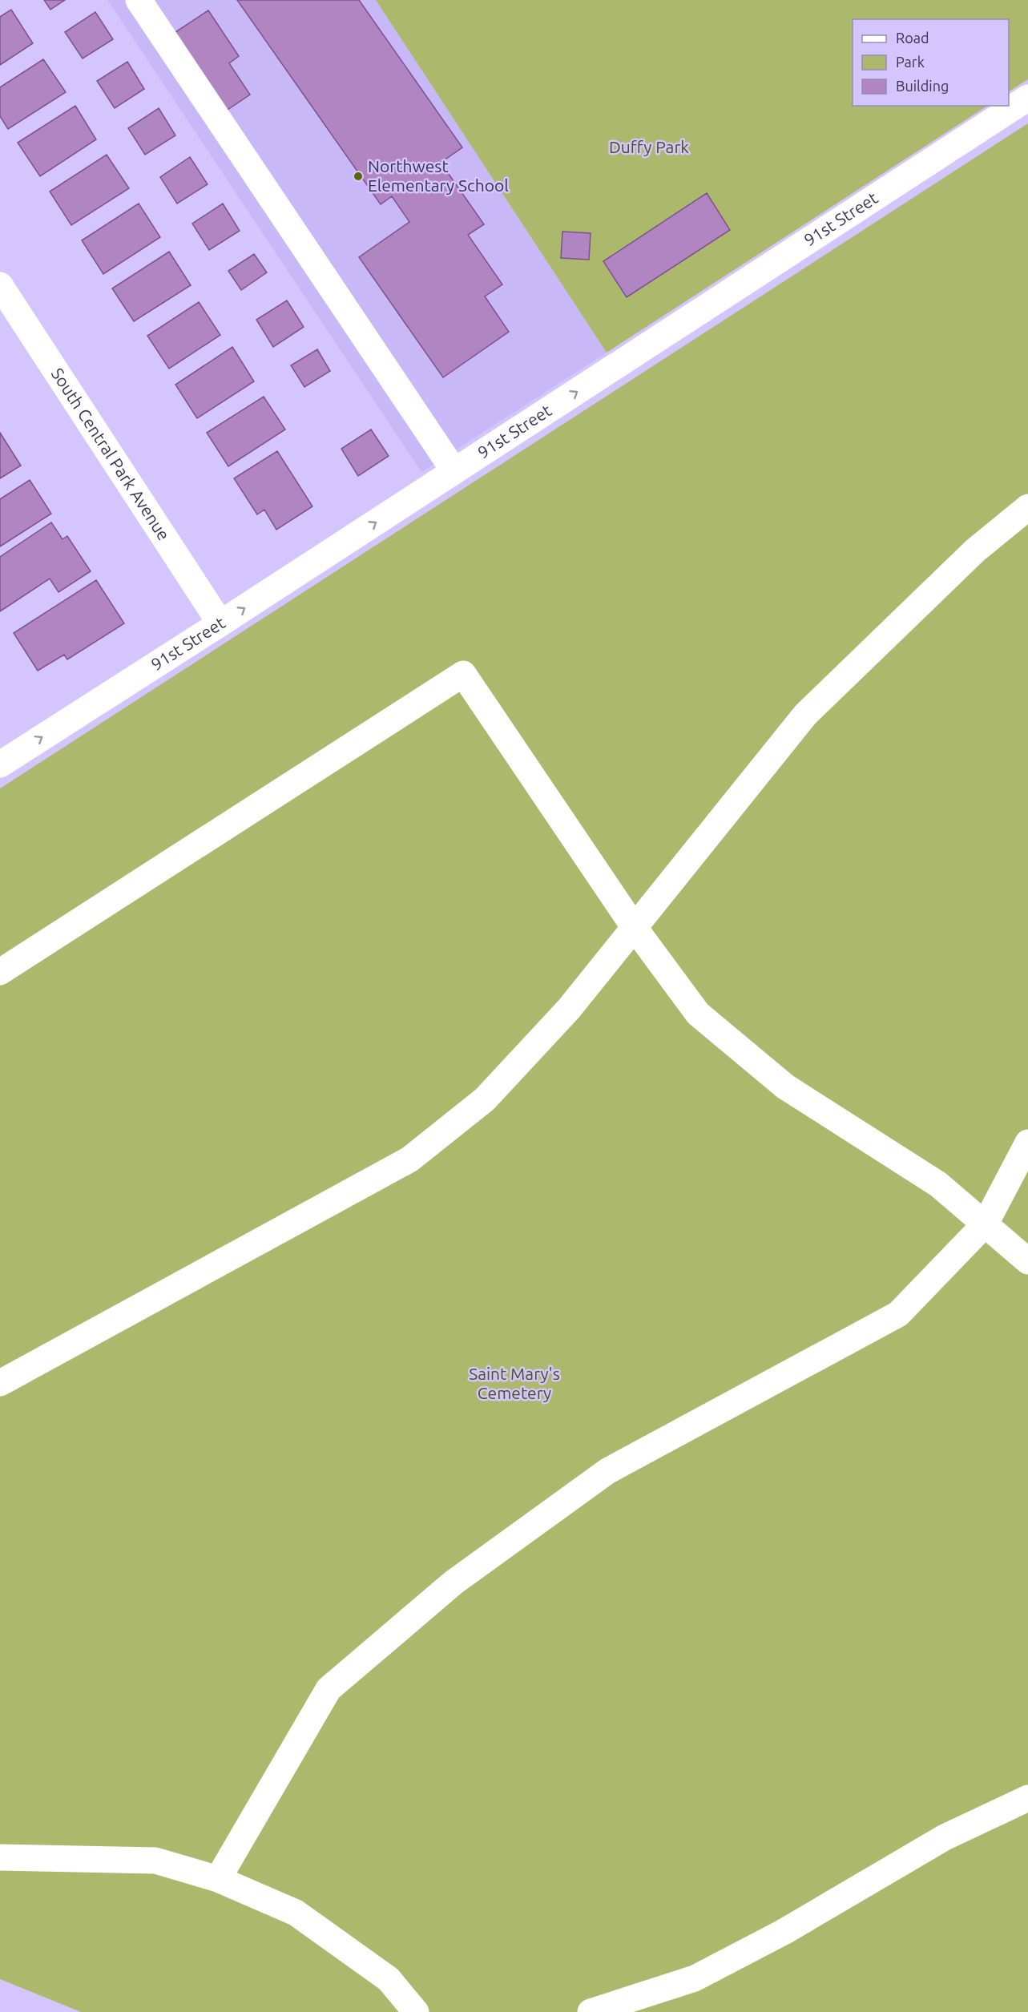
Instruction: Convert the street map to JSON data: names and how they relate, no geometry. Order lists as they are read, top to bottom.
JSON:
{
  "streets": {
    "street": ["91st Street", "South Central Park Avenue"]
  },
  "crossings": [
    ["91st Street", "South Central Park Avenue"]
  ],
  "one_way": ["91st Street"],
  "parks": ["Duffy Park", "Saint Mary's Cemetery"],
  "places": ["Northwest Elementary School"],
  "legend": ["Road", "Park", "Building"]
}
